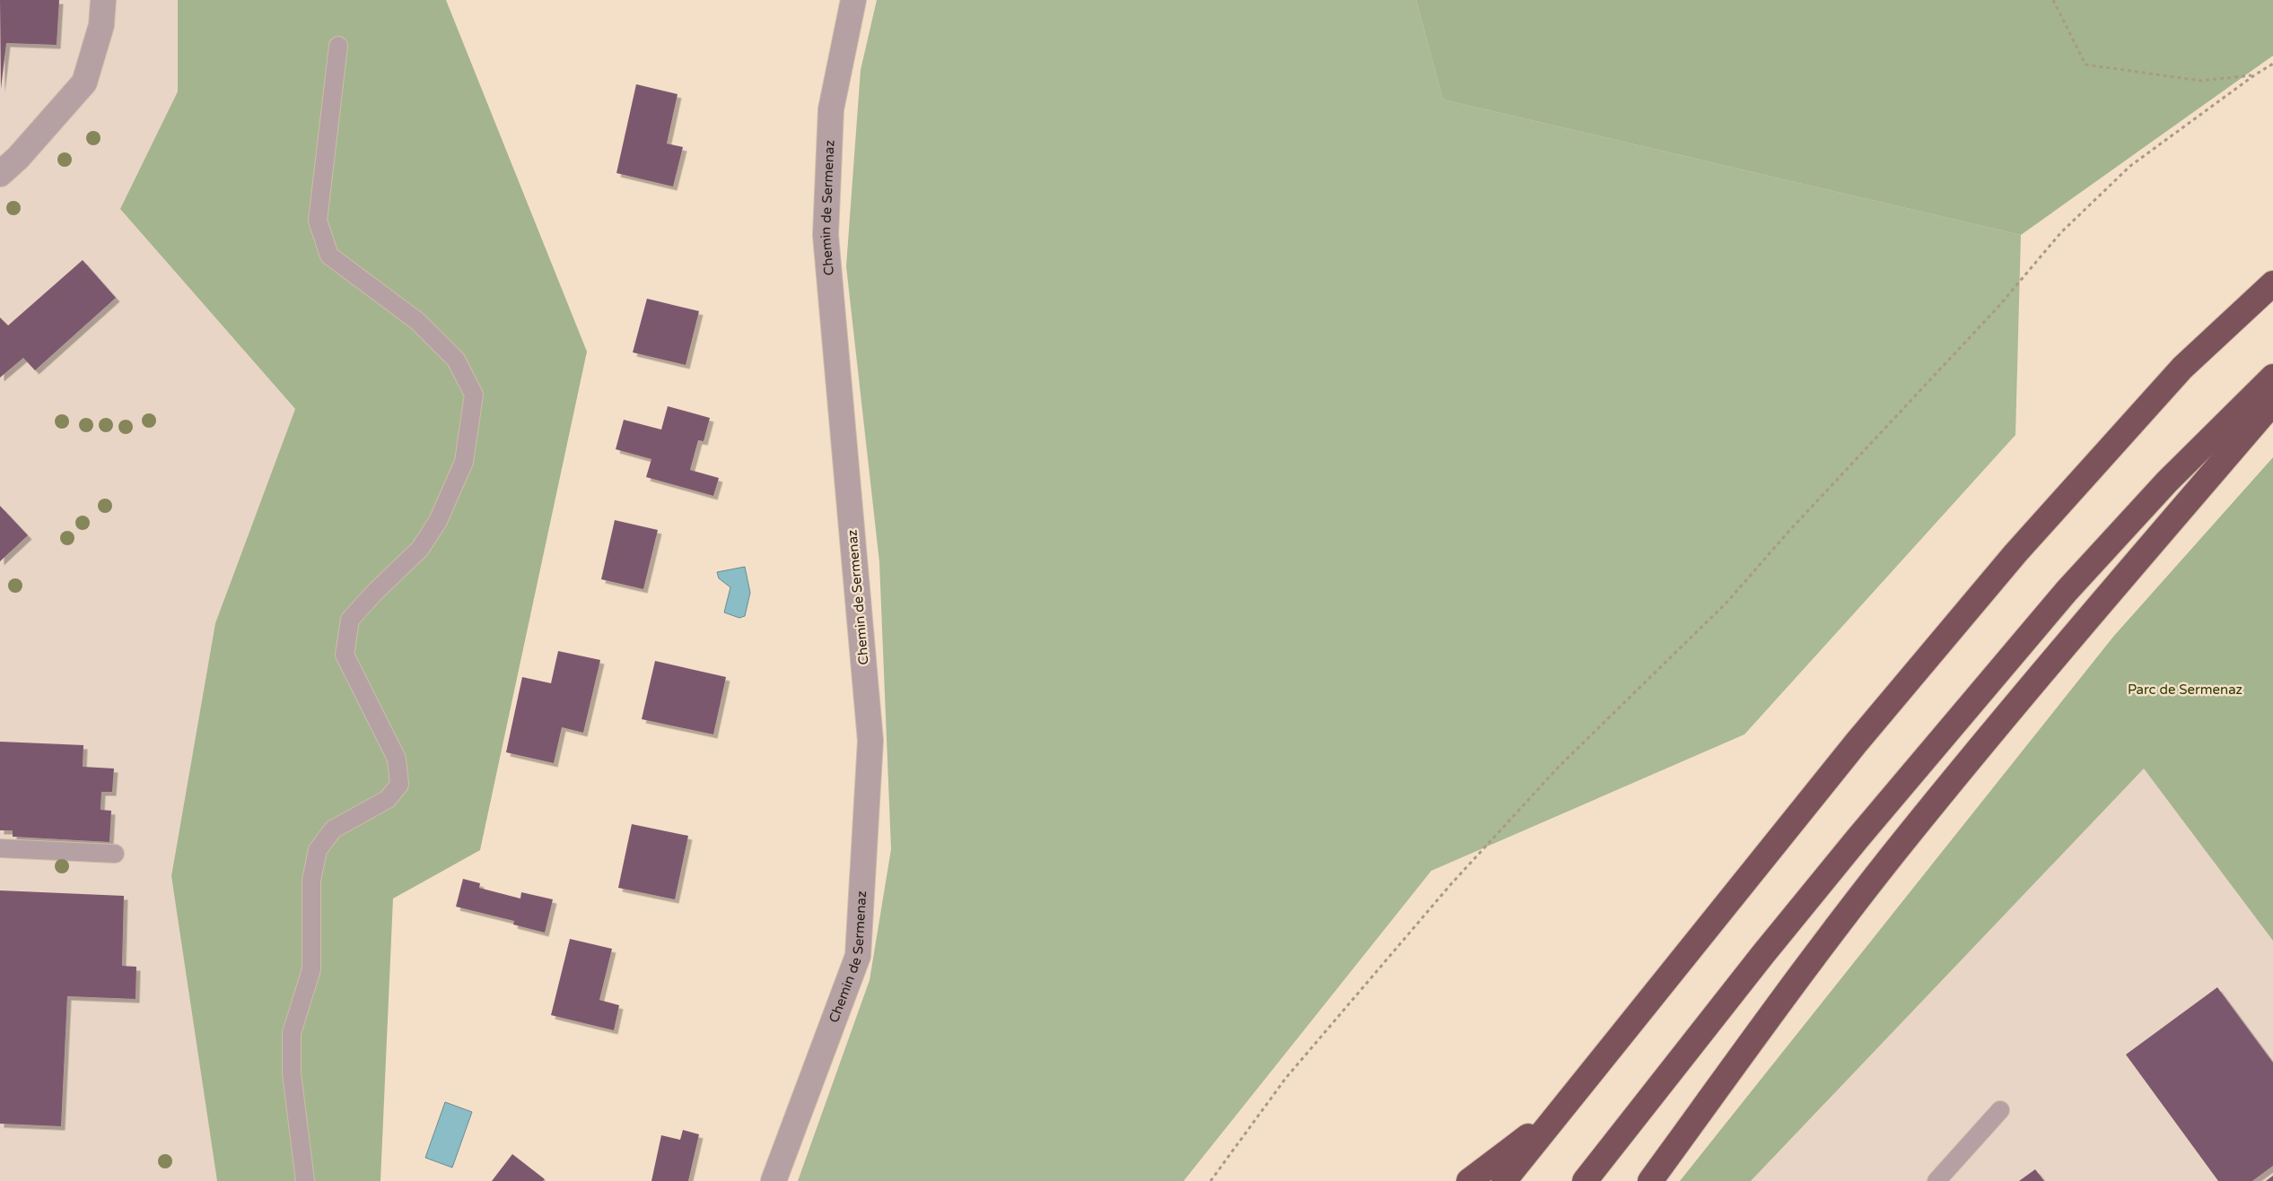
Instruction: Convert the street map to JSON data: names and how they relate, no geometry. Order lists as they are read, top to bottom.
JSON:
{
  "streets": {
    "street": ["Chemin de Sermenaz"]
  },
  "parks": ["Parc de Sermenaz"]
}
